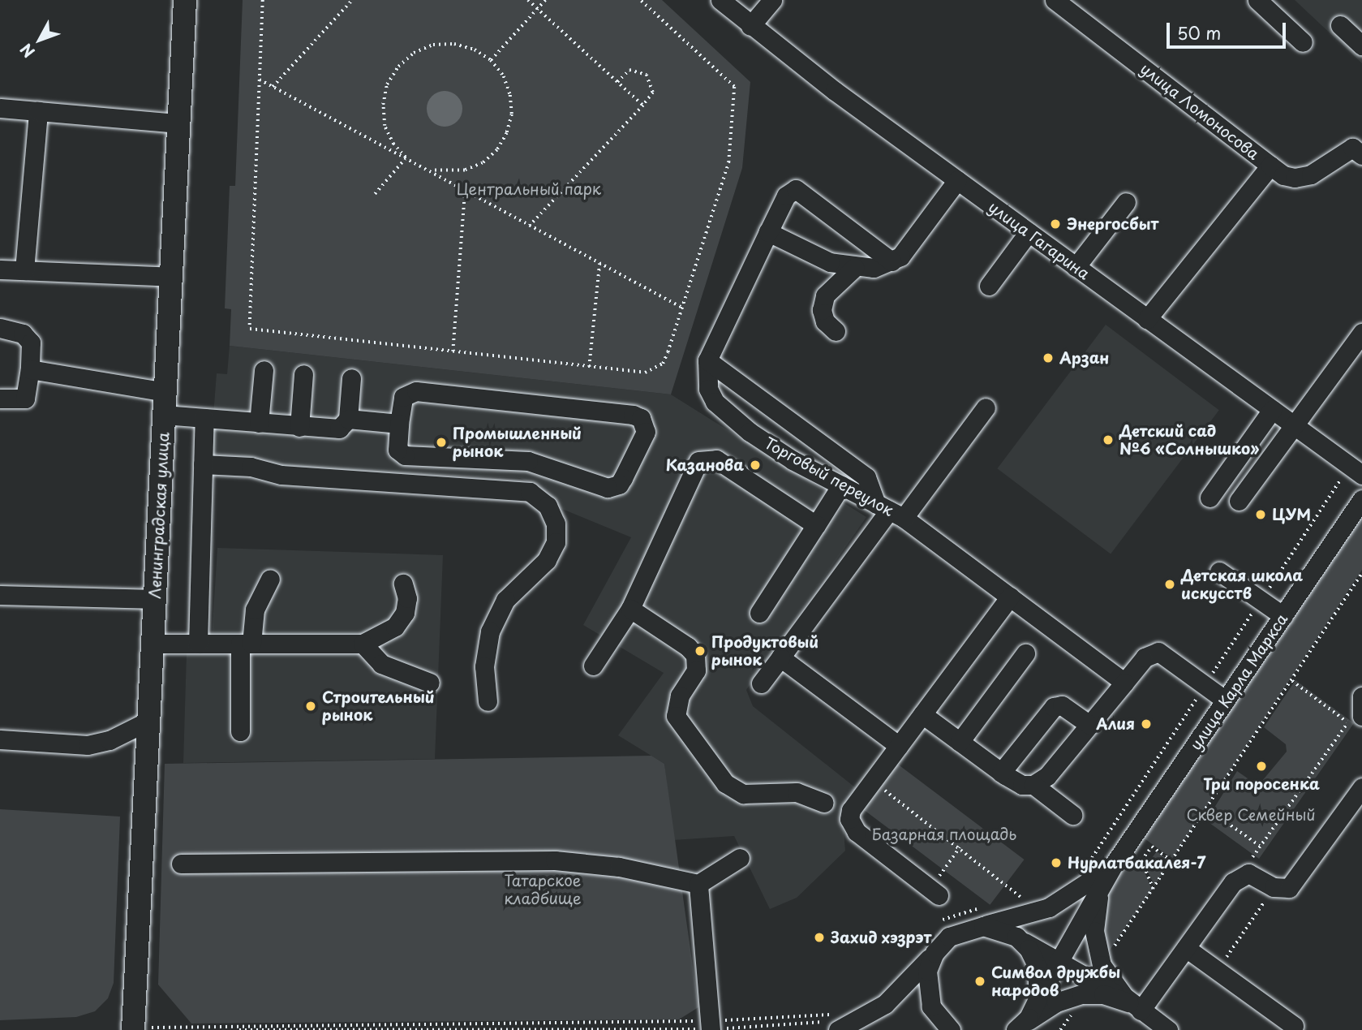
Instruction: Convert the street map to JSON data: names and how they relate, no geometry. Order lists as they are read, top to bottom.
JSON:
{
  "streets": {
    "main road": ["Ленинградская улица"],
    "street": [
      "улица Ломоносова",
      "улица Гагарина",
      "Торговый переулок",
      "улица Карла Маркса"
    ]
  },
  "crossings": [
    ["улица Ломоносова", "улица Гагарина"]
  ],
  "parks": [
    "Центральный парк",
    "Сквер Семейный",
    "Базарная площадь",
    "Татарское кладбище"
  ],
  "places": [
    "Энергосбыт",
    "Арзан",
    "Детский сад №6 «Солнышко»",
    "Промышленный рынок",
    "Казанова",
    "ЦУМ",
    "Детская школа искусств",
    "Продуктовый рынок",
    "Строительный рынок",
    "Алия",
    "Три поросенка",
    "Нурлатбакалея-7",
    "Захид хэзрэт",
    "Символ дружбы народов"
  ],
  "scale_bar": "50 m",
  "north": "bottom left"
}
